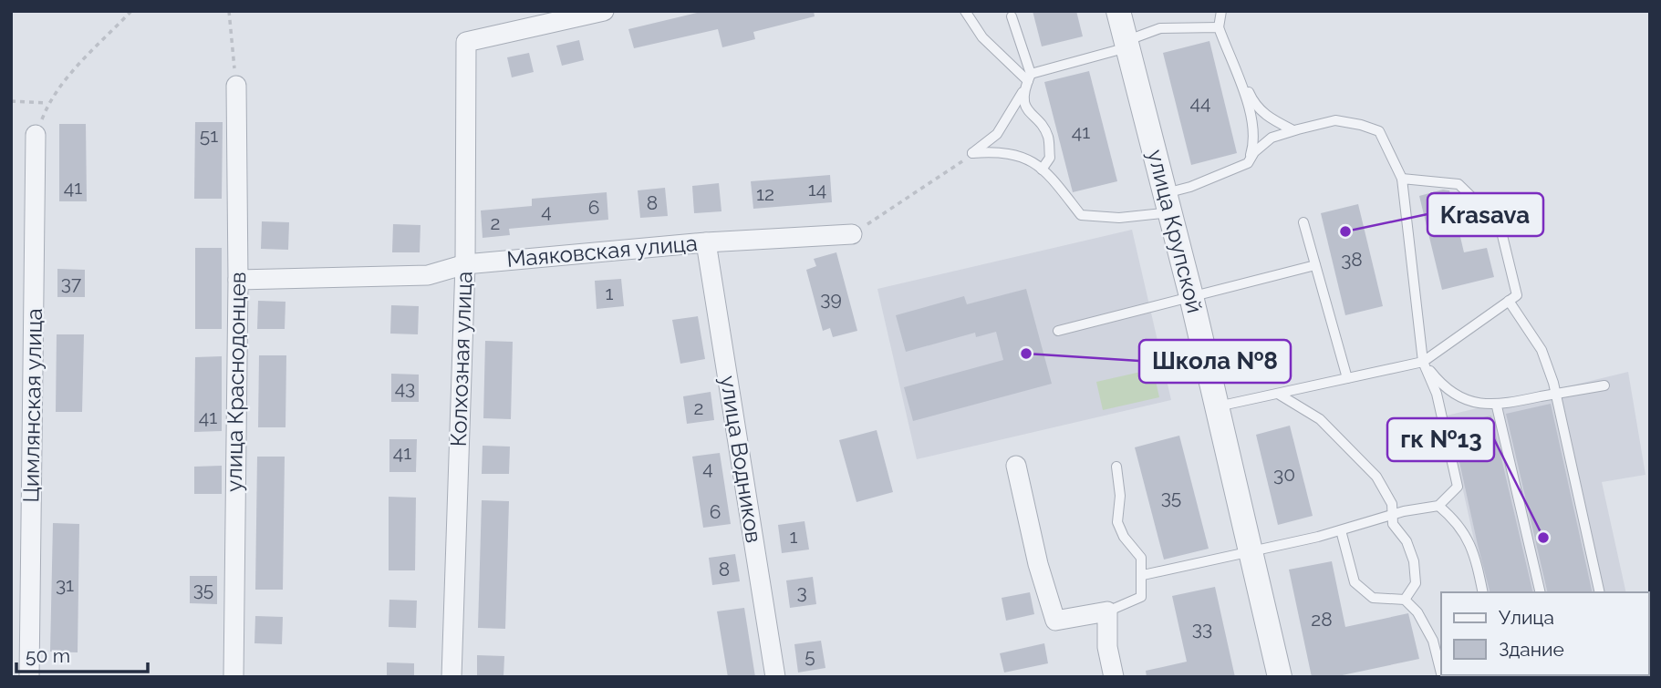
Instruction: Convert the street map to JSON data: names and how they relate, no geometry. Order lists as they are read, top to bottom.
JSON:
{
  "streets": {
    "street": [
      "улица Крупской",
      "Маяковская улица",
      "Колхозная улица",
      "улица Краснодонцев",
      "Цимлянская улица",
      "улица Водников"
    ]
  },
  "crossings": [
    ["Маяковская улица", "Колхозная улица"],
    ["Маяковская улица", "улица Краснодонцев"],
    ["Маяковская улица", "улица Водников"]
  ],
  "places": ["Krasava", "Школа №8", "гк №13"],
  "house_numbers": [
    "44",
    "41",
    "51",
    "41",
    "14",
    "12",
    "8",
    "6",
    "4",
    "2",
    "38",
    "37",
    "1",
    "39",
    "43",
    "2",
    "41",
    "41",
    "4",
    "30",
    "35",
    "6",
    "1",
    "8",
    "31",
    "35",
    "3",
    "28",
    "33",
    "5"
  ],
  "legend": ["Улица", "Здание"],
  "scale_bar": "50 m"
}
